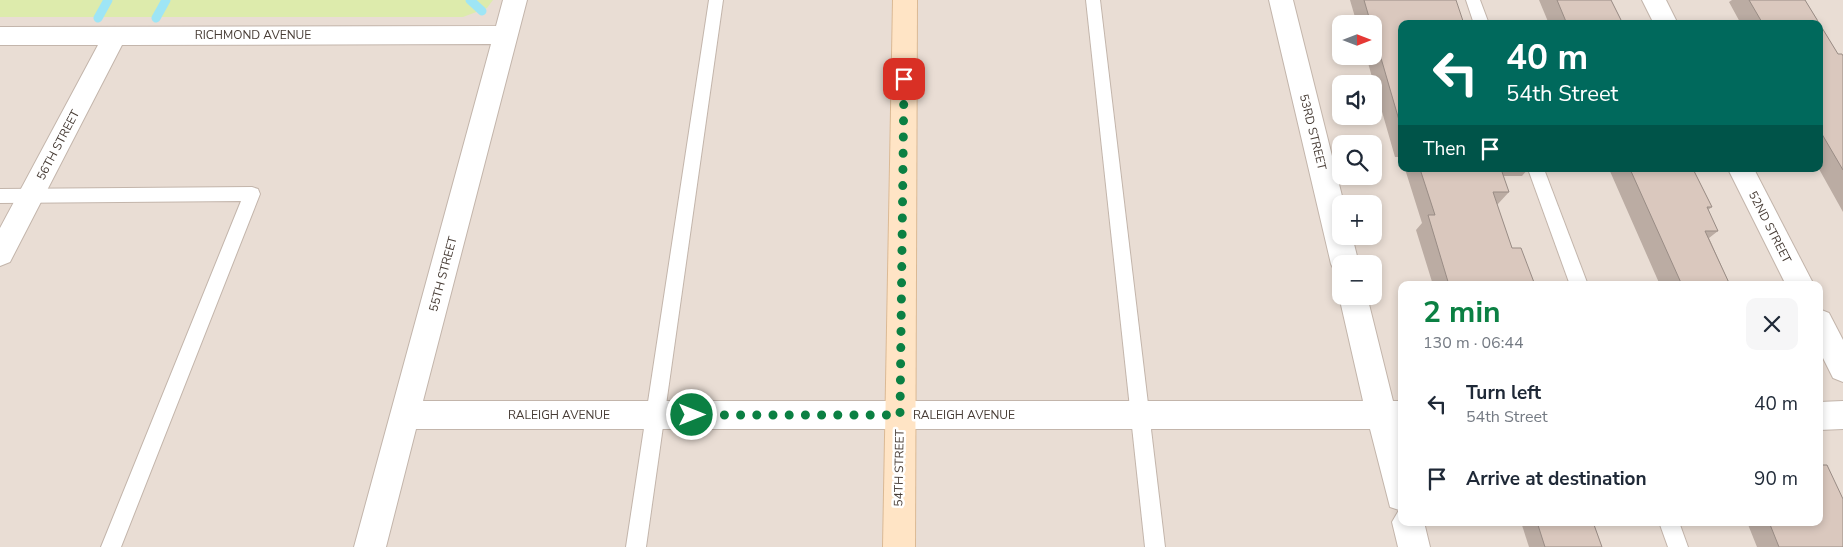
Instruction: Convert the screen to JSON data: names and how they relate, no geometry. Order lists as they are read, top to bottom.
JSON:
{
  "streets": {
    "street": [
      "RICHMOND AVENUE",
      "53RD STREET",
      "56TH STREET",
      "52ND STREET",
      "55TH STREET",
      "RALEIGH AVENUE",
      "54TH STREET"
    ]
  },
  "crossings": [
    ["RICHMOND AVENUE", "56TH STREET"],
    ["RICHMOND AVENUE", "55TH STREET"],
    ["55TH STREET", "RALEIGH AVENUE"],
    ["RALEIGH AVENUE", "54TH STREET"]
  ],
  "north": "right",
  "page": {
    "map_buttons": ["+", "−"],
    "turn": ["40 m", "54th Street"],
    "then": "Then",
    "heading": ["2 min", "130 m · 06:44"],
    "list": [
      {
        "name": "Turn left",
        "note": "54th Street",
        "value": "40 m"
      },
      {
        "name": "Arrive at destination",
        "value": "90 m"
      }
    ]
  }
}
